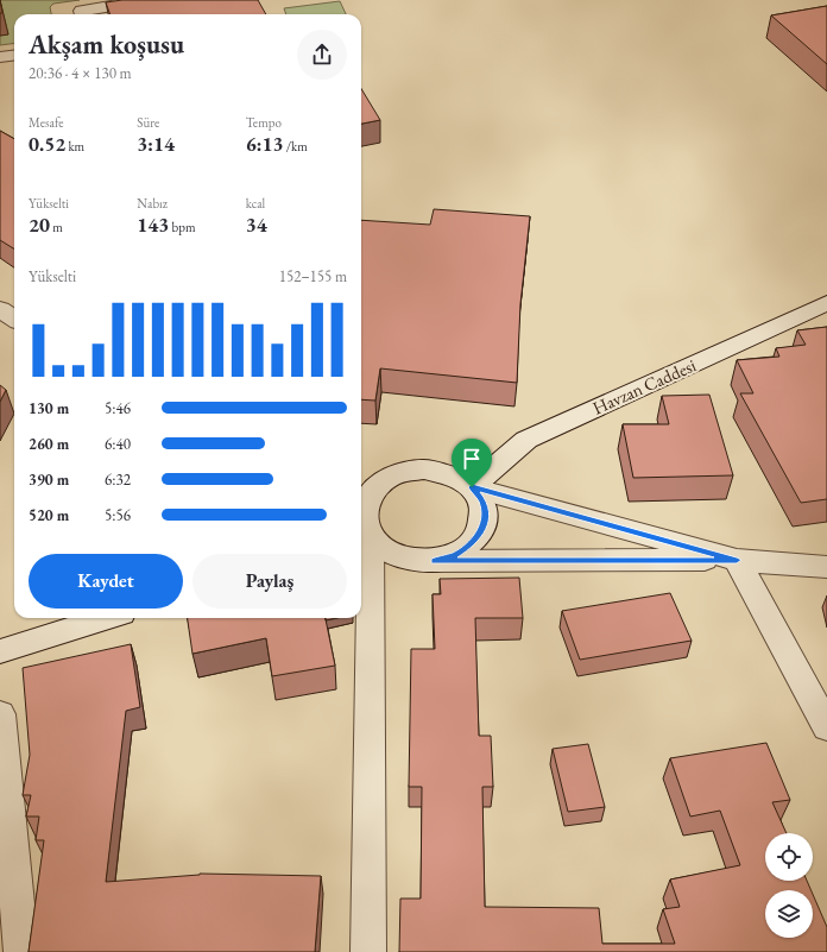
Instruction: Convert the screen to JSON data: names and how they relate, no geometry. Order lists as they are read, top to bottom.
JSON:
{
  "streets": {
    "street": ["Havzan Caddesi"]
  },
  "page": {
    "heading": ["Akşam koşusu", "20:36 · 4 × 130 m"],
    "stats": [
      ["Mesafe", "0.52 km"],
      ["Süre", "3:14"],
      ["Tempo", "6:13 /km"],
      ["Yükselti", "20 m"],
      ["Nabız", "143 bpm"],
      ["kcal", "34"]
    ],
    "chart": ["Yükselti", "152–155 m"],
    "list": [
      {
        "name": "130 m",
        "note": "5:46"
      },
      {
        "name": "260 m",
        "note": "6:40"
      },
      {
        "name": "390 m",
        "note": "6:32"
      },
      {
        "name": "520 m",
        "note": "5:56"
      }
    ],
    "buttons": ["Kaydet", "Paylaş"]
  }
}
